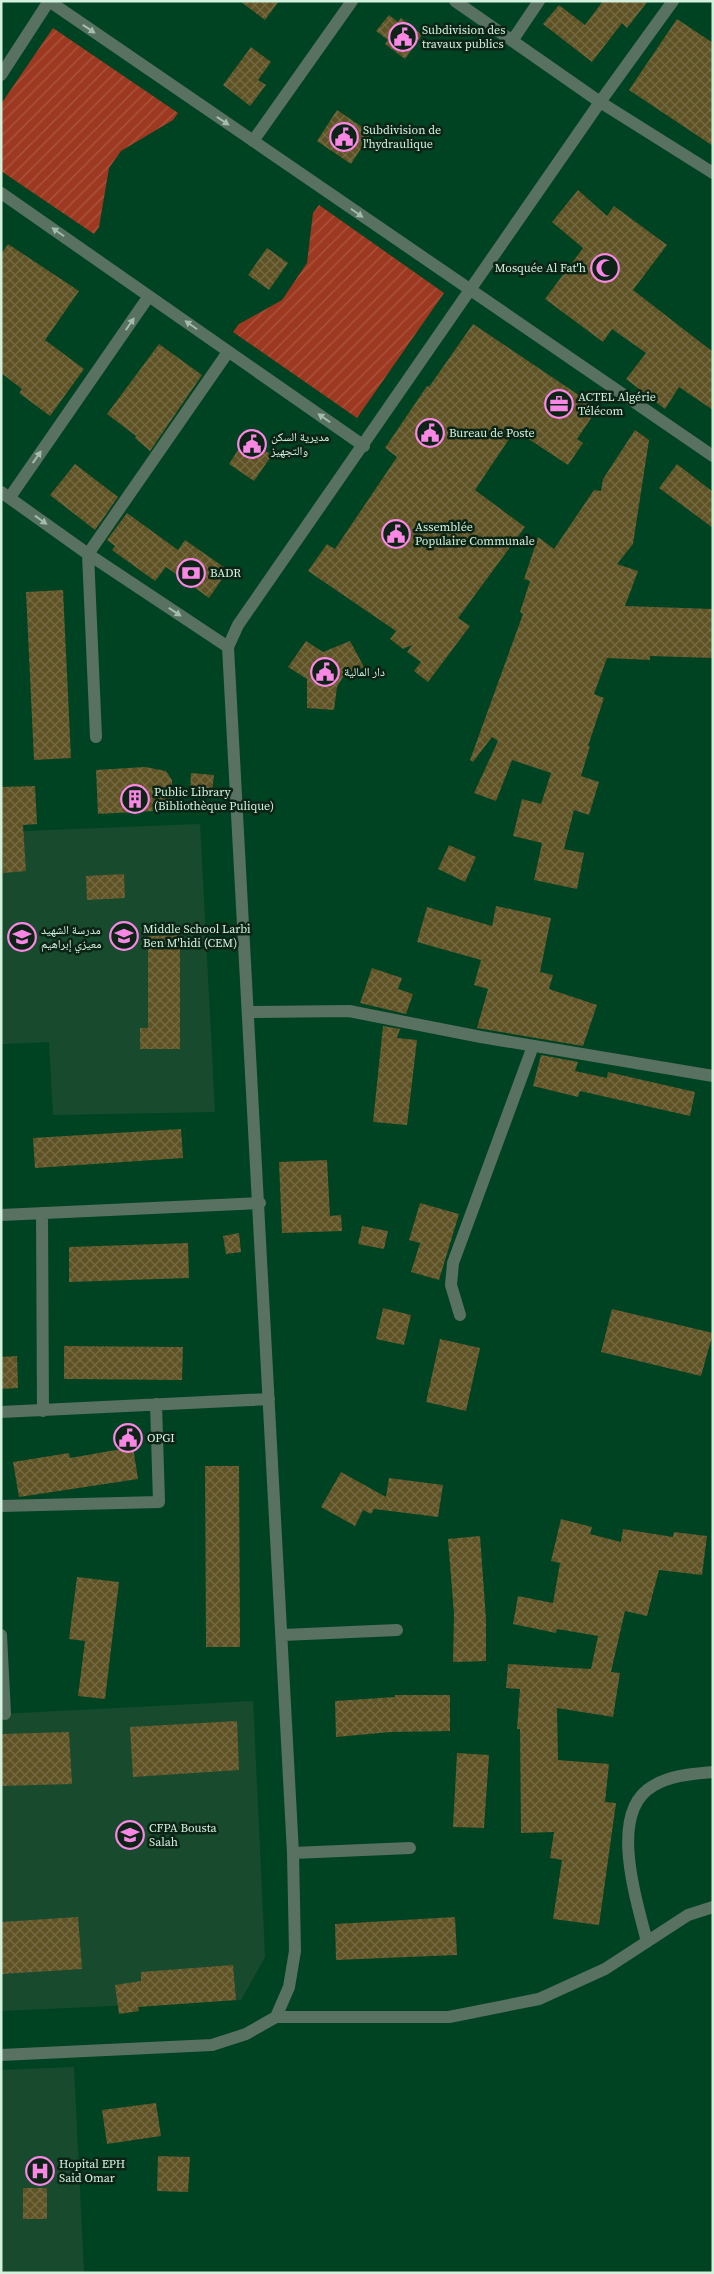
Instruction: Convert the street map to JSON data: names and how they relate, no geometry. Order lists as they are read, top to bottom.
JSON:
{
  "places": {
    "public building": [
      "Subdivision des travaux publics",
      "Subdivision de l'hydraulique",
      "Bureau de Poste",
      "مديرية السكن والتجهيز",
      "Assemblée Populaire Communale",
      "دار المالية",
      "OPGI"
    ],
    "mosque": ["Mosquée Al Fat'h"],
    "office": ["ACTEL Algérie Télécom"],
    "bank": ["BADR"],
    "building": ["Public Library (Bibliothèque Pulique)"],
    "school or university": ["Middle School Larbi Ben M'hidi (CEM)", "مدرسة الشهيد معيزي إبراهيم", "CFPA Bousta Salah"],
    "hospital": ["Hopital EPH Said Omar"]
  }
}
